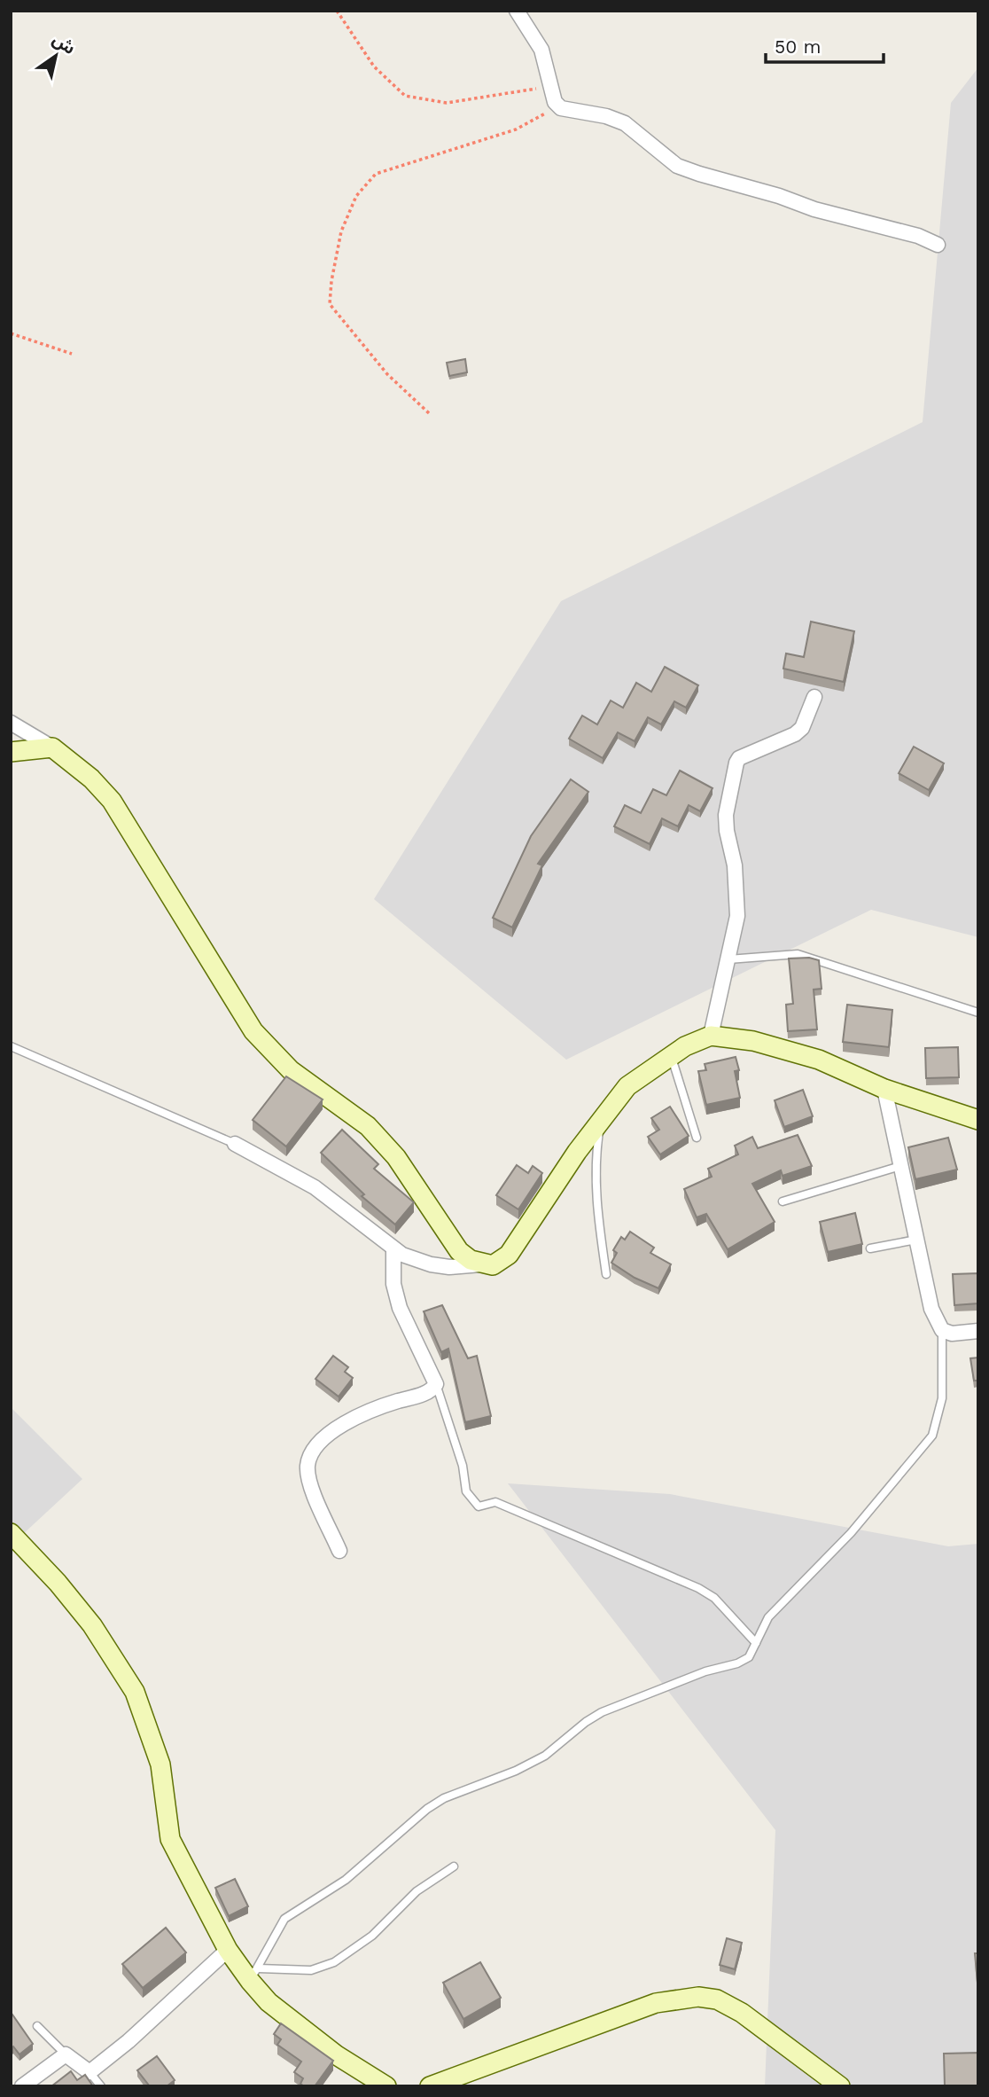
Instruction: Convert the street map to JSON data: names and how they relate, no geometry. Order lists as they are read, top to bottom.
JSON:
{
  "scale_bar": "50 m",
  "north": "top right"
}
